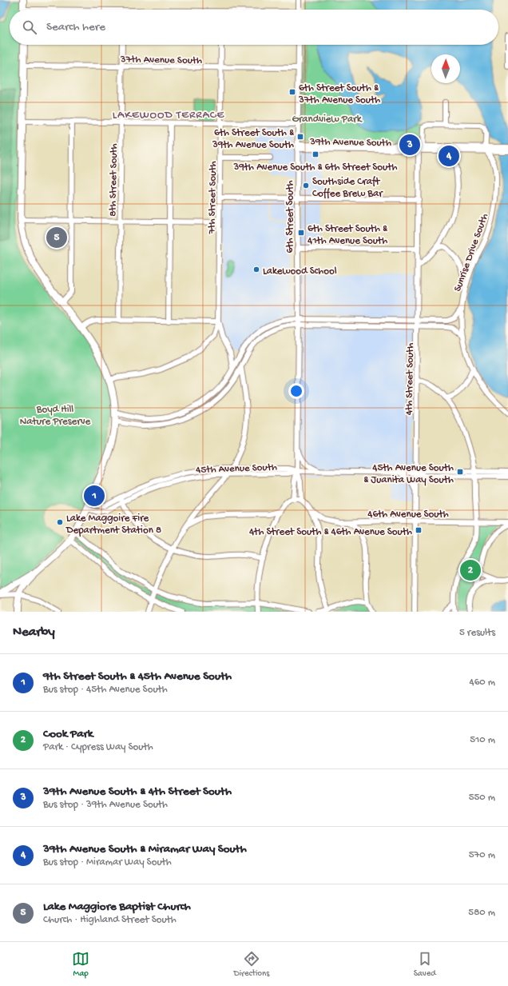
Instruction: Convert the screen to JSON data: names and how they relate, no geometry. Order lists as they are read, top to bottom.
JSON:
{
  "streets": {
    "street": [
      "37th Avenue South",
      "39th Avenue South",
      "8th Street South",
      "7th Street South",
      "6th Street South",
      "Sunrise Drive South",
      "4th Street South",
      "45th Avenue South",
      "46th Avenue South"
    ]
  },
  "crossings": [
    ["37th Avenue South", "8th Street South"],
    ["37th Avenue South", "7th Street South"],
    ["37th Avenue South", "6th Street South"],
    ["39th Avenue South", "6th Street South"],
    ["39th Avenue South", "Sunrise Drive South"],
    ["39th Avenue South", "4th Street South"],
    ["6th Street South", "45th Avenue South"],
    ["Sunrise Drive South", "4th Street South"],
    ["4th Street South", "45th Avenue South"],
    ["4th Street South", "46th Avenue South"]
  ],
  "districts": ["LAKEWOOD TERRACE"],
  "parks": ["Grandview Park", "Boyd Hill Nature Preserve"],
  "places": {
    "transit": [
      "6th Street South & 37th Avenue South",
      "6th Street South & 39th Avenue South",
      "39th Avenue South & 6th Street South",
      "6th Street South & 41th Avenue South",
      "45th Avenue South & Juanita Way South",
      "4th Street South & 46th Avenue South"
    ],
    "other": ["Southside Craft Coffee Brew Bar", "Lakewood School", "Lake Maggoire Fire Department Station 8"]
  },
  "north": "top",
  "page": {
    "search": "Search here",
    "pins": [
      "3",
      "4",
      "5",
      "1",
      "2"
    ],
    "heading": ["Nearby", "5 results"],
    "list": [
      {
        "mark": "1",
        "name": "9th Street South & 45th Avenue South",
        "note": "Bus stop · 45th Avenue South",
        "value": "460 m"
      },
      {
        "mark": "2",
        "name": "Cook Park",
        "note": "Park · Cypress Way South",
        "value": "510 m"
      },
      {
        "mark": "3",
        "name": "39th Avenue South & 4th Street South",
        "note": "Bus stop · 39th Avenue South",
        "value": "550 m"
      },
      {
        "mark": "4",
        "name": "39th Avenue South & Miramar Way South",
        "note": "Bus stop · Miramar Way South",
        "value": "570 m"
      },
      {
        "mark": "5",
        "name": "Lake Maggiore Baptist Church",
        "note": "Church · Highland Street South",
        "value": "580 m"
      }
    ],
    "nav": ["Map", "Directions", "Saved"]
  }
}
